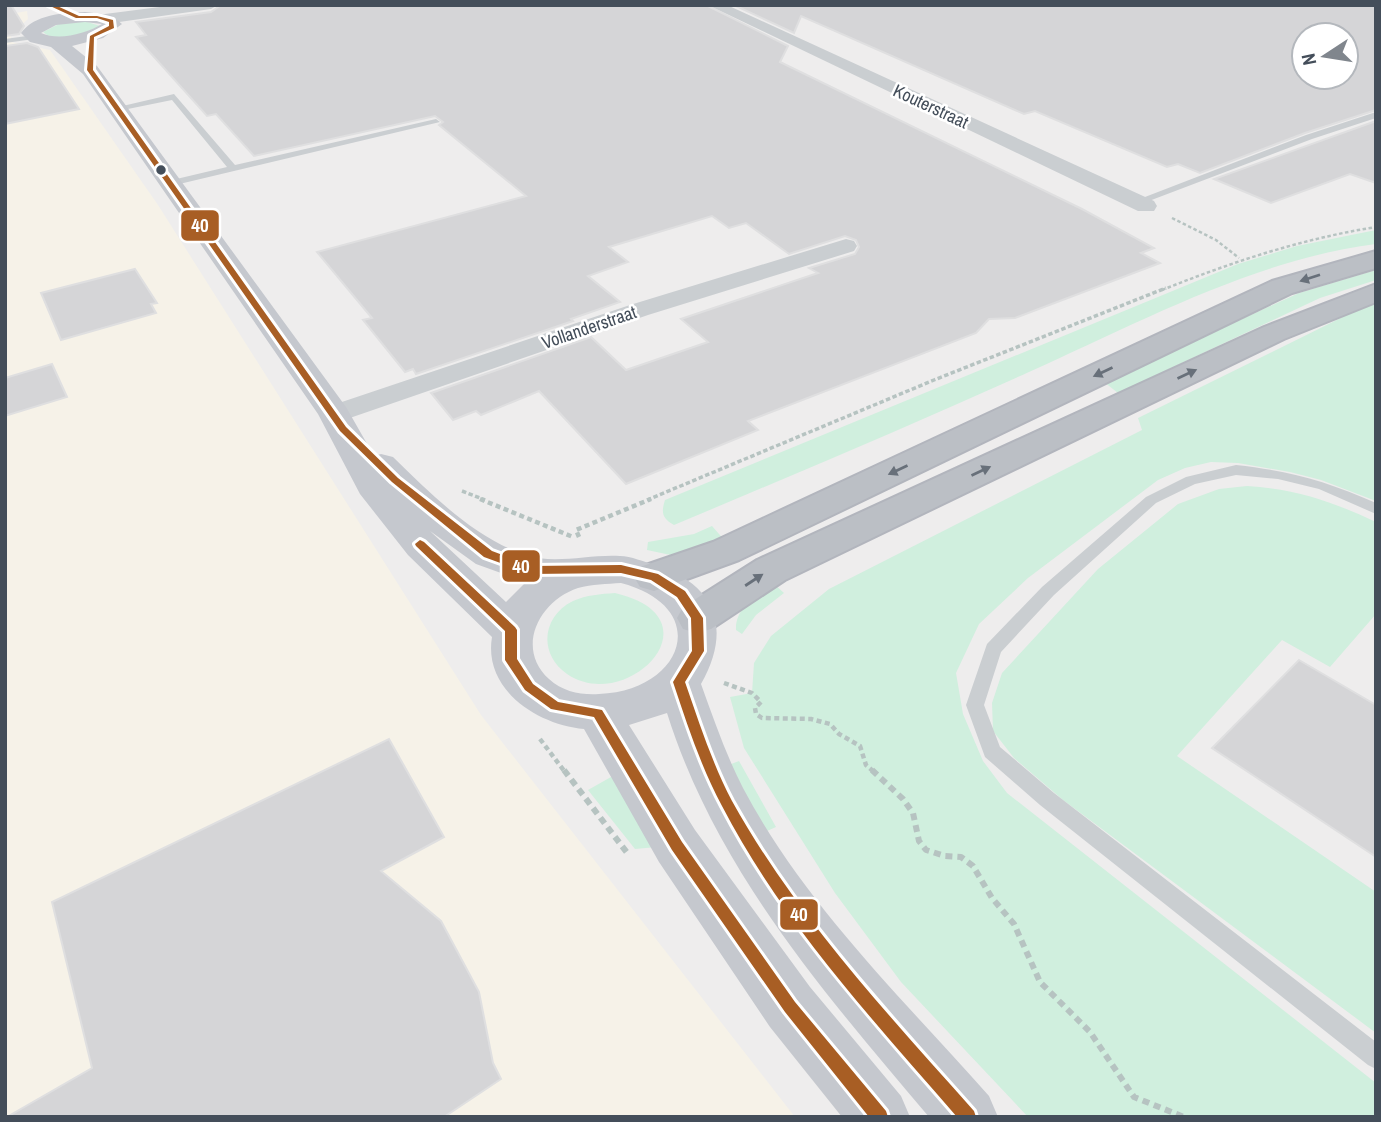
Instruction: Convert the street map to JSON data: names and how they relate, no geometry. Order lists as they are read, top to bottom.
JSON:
{
  "streets": {
    "street": ["Kouterstraat", "Vollanderstraat"]
  },
  "lines": ["transit line 40"],
  "north": "left"
}
